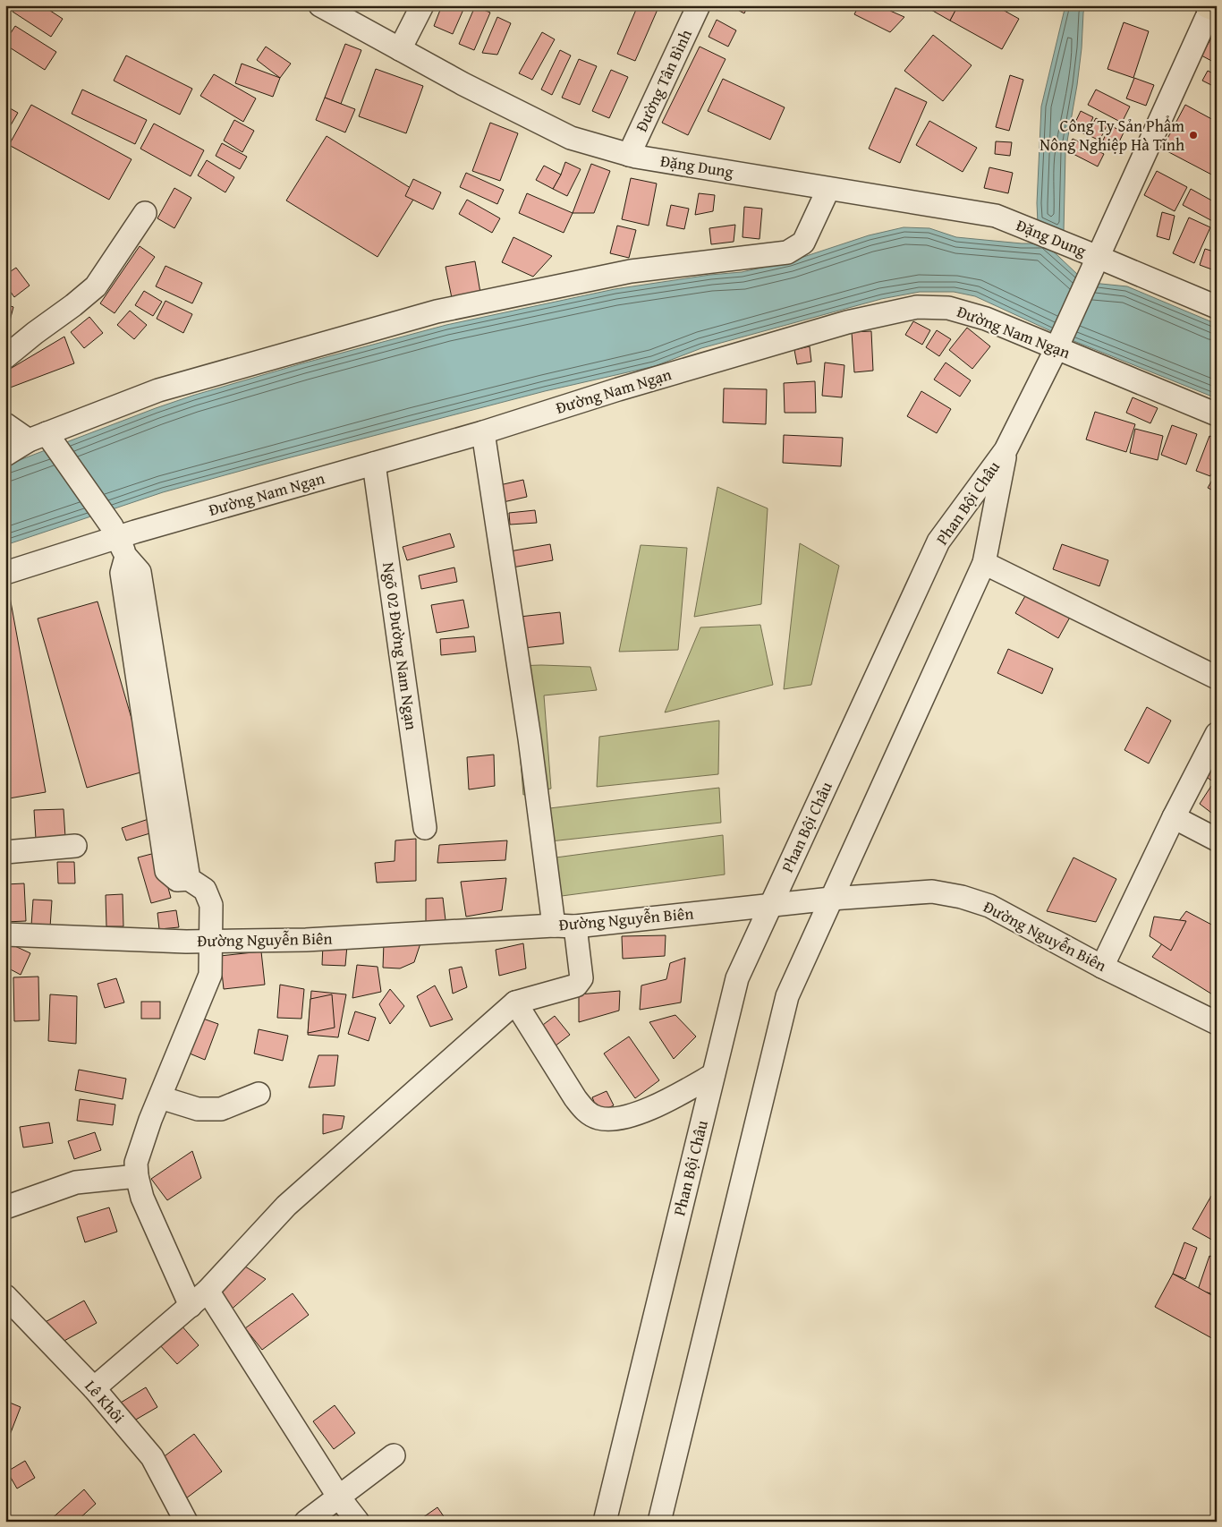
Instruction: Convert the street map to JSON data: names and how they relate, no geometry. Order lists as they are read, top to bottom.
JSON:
{
  "streets": {
    "street": [
      "Đường Tân Bình",
      "Đặng Dung",
      "Đường Nam Ngạn",
      "Phan Bội Châu",
      "Ngõ 02 Đường Nam Ngạn",
      "Đường Nguyễn Biên",
      "Lê Khôi"
    ]
  },
  "crossings": [
    ["Đường Tân Bình", "Đặng Dung"],
    ["Đường Nam Ngạn", "Ngõ 02 Đường Nam Ngạn"],
    ["Phan Bội Châu", "Đường Nguyễn Biên"]
  ],
  "places": ["Công Ty Sản Phẩm Nông Nghiệp Hà Tĩnh"]
}
